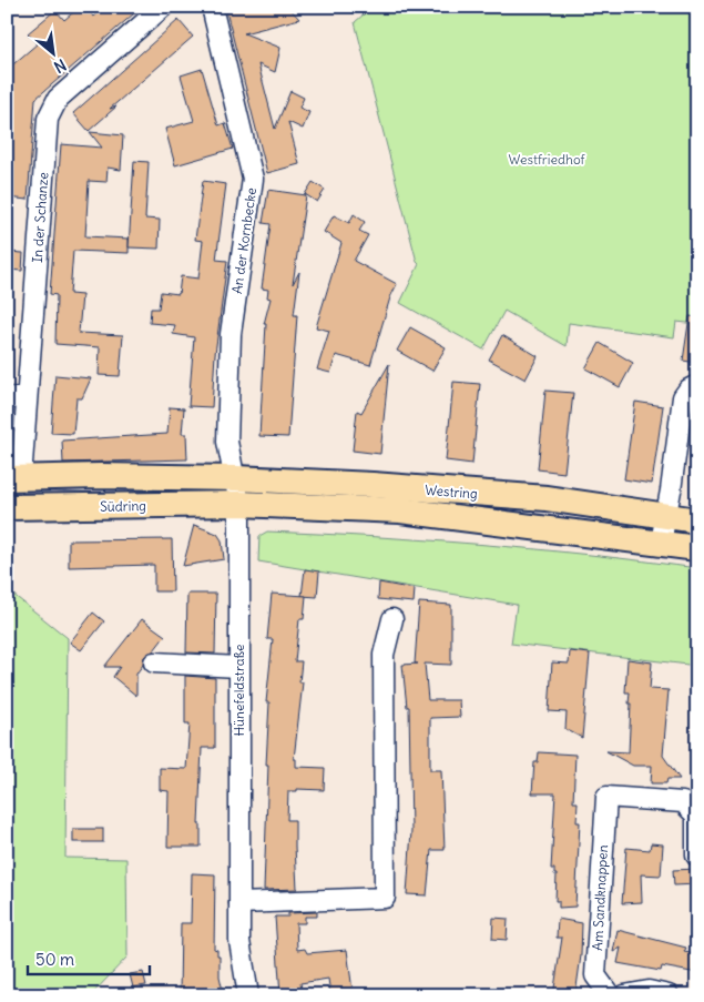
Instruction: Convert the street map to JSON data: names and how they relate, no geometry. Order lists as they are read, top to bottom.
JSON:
{
  "streets": {
    "main road": ["Westring", "Südring"],
    "street": [
      "In der Schanze",
      "An der Kornbecke",
      "Hünefeldstraße",
      "Am Sandknappen"
    ]
  },
  "crossings": [
    ["In der Schanze", "Südring"],
    ["An der Kornbecke", "Westring"],
    ["An der Kornbecke", "Südring"],
    ["An der Kornbecke", "Hünefeldstraße"],
    ["Westring", "Südring"],
    ["Westring", "Hünefeldstraße"],
    ["Südring", "Hünefeldstraße"]
  ],
  "parks": ["Westfriedhof"],
  "scale_bar": "50 m",
  "north": "bottom right"
}
